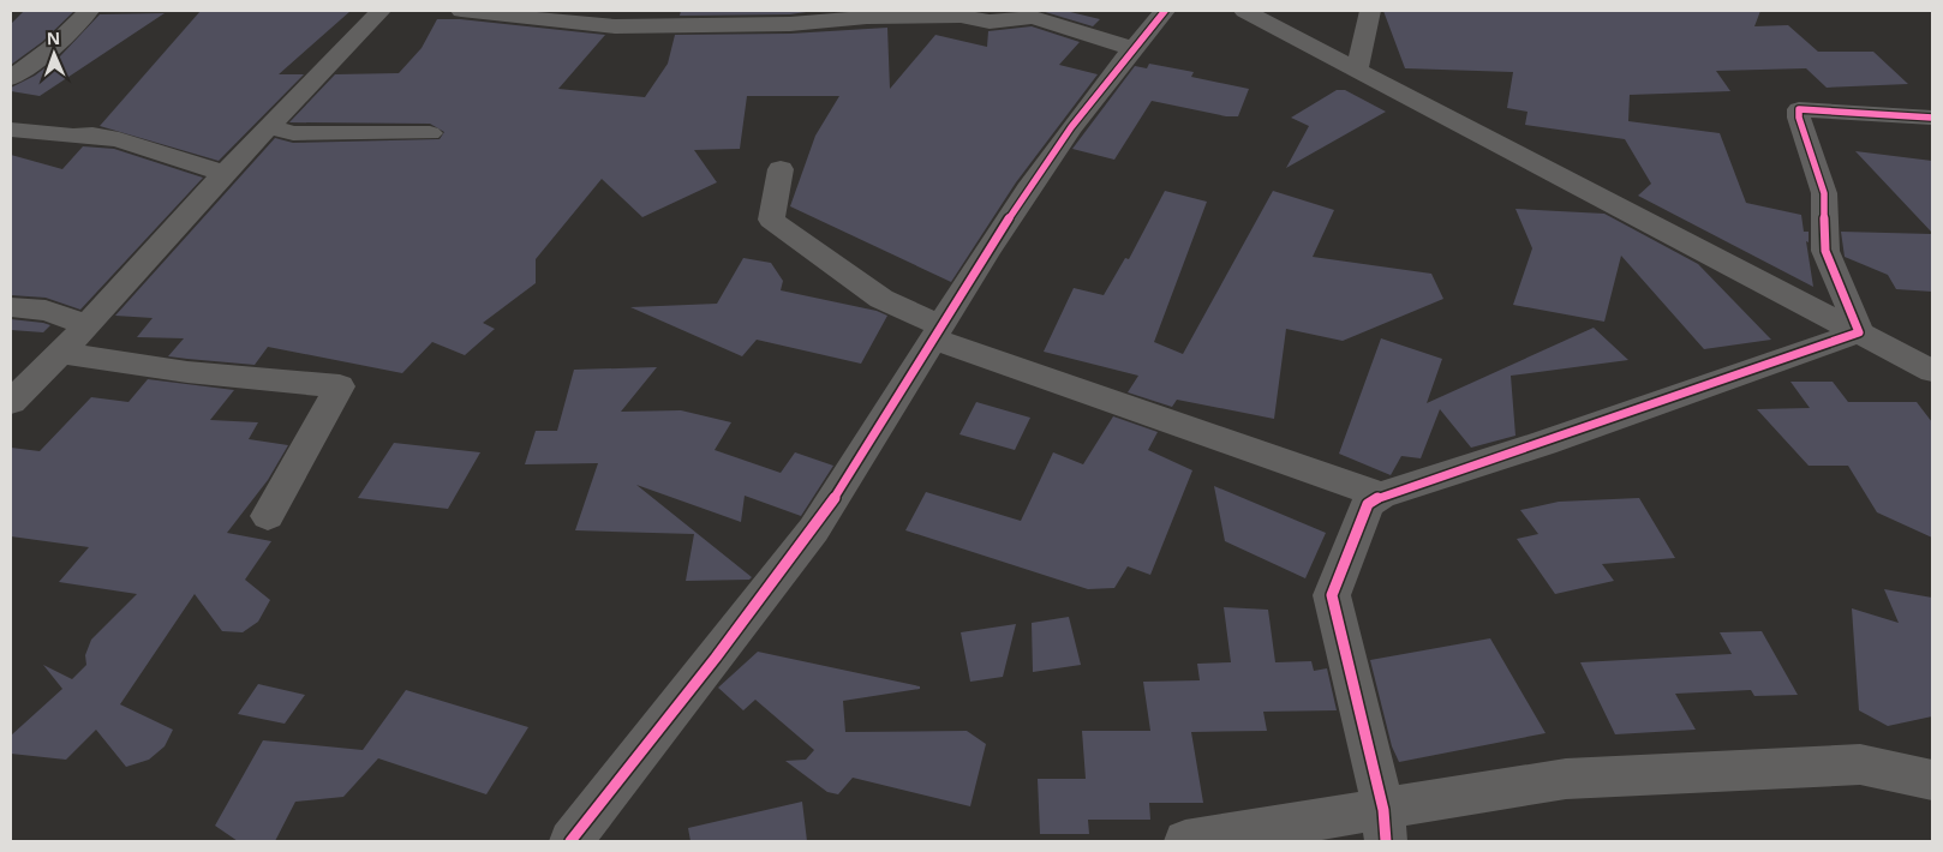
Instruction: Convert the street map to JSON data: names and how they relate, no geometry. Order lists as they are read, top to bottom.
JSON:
{
  "north": "top"
}
